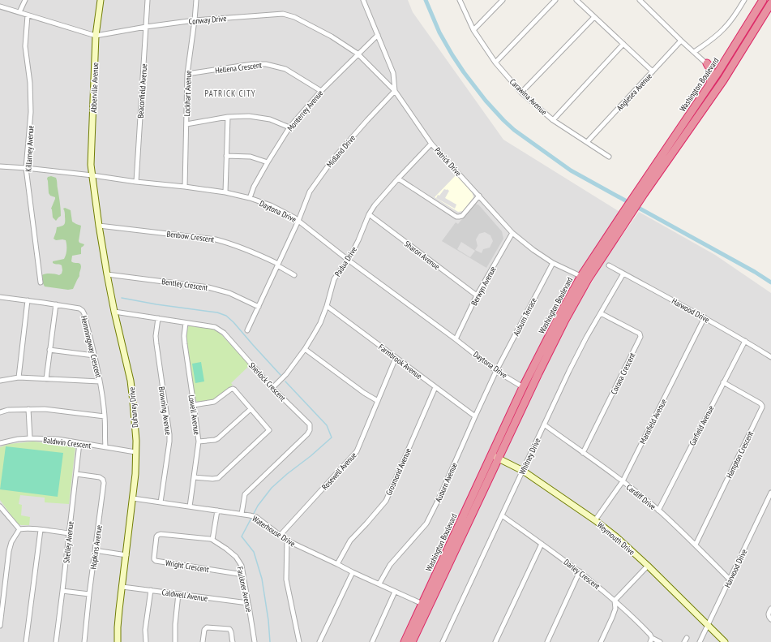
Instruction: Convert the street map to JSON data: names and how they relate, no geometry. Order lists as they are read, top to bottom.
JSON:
{
  "streets": {
    "highway": ["Washington Boulevard"],
    "street": [
      "Conway Drive",
      "Hellena Crescent",
      "Abberville Avenue",
      "Beaconfield Avenue",
      "Anglesea Avenue",
      "Lockhart Avenue",
      "Carawina Avenue",
      "Monterrey Avenue",
      "Killarney Avenue",
      "Midland Drive",
      "Patrick Drive",
      "Daytona Drive",
      "Benbow Crescent",
      "Sharon Avenue",
      "Padua Drive",
      "Bentley Crescent",
      "Berwyn Avenue",
      "Harwood Drive",
      "Auburn Terrace",
      "Hemmingway Crescent",
      "Farmbrook Avenue",
      "Corona Crescent",
      "Sherlock Crescent",
      "Duhaney Drive",
      "Browning Avenue",
      "Lowell Avenue",
      "Mansfield Avenue",
      "Garfield Avenue",
      "Baldwin Crescent",
      "Hampton Crescent",
      "Whitney Drive",
      "Rosewell Avenue",
      "Grosmond Avenue",
      "Auburn Avenue",
      "Cardiff Drive",
      "Waterhouse Drive",
      "Weymouth Drive",
      "Shelley Avenue",
      "Hopkins Avenue",
      "Wright Crescent",
      "Darley Crescent",
      "Faulkner Avenue",
      "Caldwell Avenue"
    ]
  },
  "crossings": [
    ["Conway Drive", "Abberville Avenue"],
    ["Conway Drive", "Beaconfield Avenue"],
    ["Conway Drive", "Lockhart Avenue"],
    ["Conway Drive", "Monterrey Avenue"],
    ["Conway Drive", "Killarney Avenue"],
    ["Conway Drive", "Midland Drive"],
    ["Conway Drive", "Patrick Drive"],
    ["Hellena Crescent", "Lockhart Avenue"],
    ["Hellena Crescent", "Monterrey Avenue"],
    ["Washington Boulevard", "Patrick Drive"],
    ["Washington Boulevard", "Daytona Drive"],
    ["Washington Boulevard", "Waterhouse Drive"],
    ["Washington Boulevard", "Weymouth Drive"],
    ["Abberville Avenue", "Daytona Drive"],
    ["Abberville Avenue", "Duhaney Drive"],
    ["Beaconfield Avenue", "Daytona Drive"],
    ["Anglesea Avenue", "Carawina Avenue"],
    ["Lockhart Avenue", "Daytona Drive"],
    ["Monterrey Avenue", "Patrick Drive"],
    ["Monterrey Avenue", "Daytona Drive"],
    ["Killarney Avenue", "Daytona Drive"],
    ["Midland Drive", "Patrick Drive"],
    ["Midland Drive", "Daytona Drive"],
    ["Midland Drive", "Benbow Crescent"],
    ["Midland Drive", "Bentley Crescent"],
    ["Patrick Drive", "Padua Drive"],
    ["Patrick Drive", "Berwyn Avenue"],
    ["Patrick Drive", "Auburn Terrace"],
    ["Daytona Drive", "Padua Drive"],
    ["Daytona Drive", "Berwyn Avenue"],
    ["Daytona Drive", "Auburn Terrace"],
    ["Daytona Drive", "Duhaney Drive"],
    ["Daytona Drive", "Auburn Avenue"],
    ["Benbow Crescent", "Duhaney Drive"],
    ["Sharon Avenue", "Padua Drive"],
    ["Sharon Avenue", "Berwyn Avenue"],
    ["Padua Drive", "Farmbrook Avenue"],
    ["Padua Drive", "Sherlock Crescent"],
    ["Bentley Crescent", "Duhaney Drive"],
    ["Harwood Drive", "Mansfield Avenue"],
    ["Harwood Drive", "Garfield Avenue"],
    ["Harwood Drive", "Whitney Drive"],
    ["Harwood Drive", "Cardiff Drive"],
    ["Harwood Drive", "Weymouth Drive"],
    ["Auburn Terrace", "Auburn Avenue"],
    ["Hemmingway Crescent", "Baldwin Crescent"],
    ["Farmbrook Avenue", "Rosewell Avenue"],
    ["Farmbrook Avenue", "Grosmond Avenue"],
    ["Farmbrook Avenue", "Auburn Avenue"],
    ["Corona Crescent", "Whitney Drive"],
    ["Corona Crescent", "Cardiff Drive"],
    ["Sherlock Crescent", "Duhaney Drive"],
    ["Sherlock Crescent", "Browning Avenue"],
    ["Sherlock Crescent", "Lowell Avenue"],
    ["Sherlock Crescent", "Waterhouse Drive"],
    ["Duhaney Drive", "Baldwin Crescent"],
    ["Duhaney Drive", "Waterhouse Drive"],
    ["Duhaney Drive", "Caldwell Avenue"],
    ["Browning Avenue", "Waterhouse Drive"],
    ["Lowell Avenue", "Waterhouse Drive"],
    ["Mansfield Avenue", "Cardiff Drive"],
    ["Mansfield Avenue", "Weymouth Drive"],
    ["Garfield Avenue", "Hampton Crescent"],
    ["Garfield Avenue", "Cardiff Drive"],
    ["Baldwin Crescent", "Shelley Avenue"],
    ["Hampton Crescent", "Cardiff Drive"],
    ["Whitney Drive", "Cardiff Drive"],
    ["Whitney Drive", "Weymouth Drive"],
    ["Whitney Drive", "Darley Crescent"],
    ["Rosewell Avenue", "Waterhouse Drive"],
    ["Grosmond Avenue", "Waterhouse Drive"],
    ["Auburn Avenue", "Waterhouse Drive"],
    ["Shelley Avenue", "Hopkins Avenue"],
    ["Wright Crescent", "Faulkner Avenue"],
    ["Faulkner Avenue", "Caldwell Avenue"]
  ],
  "districts": ["PATRICK CITY"]
}
